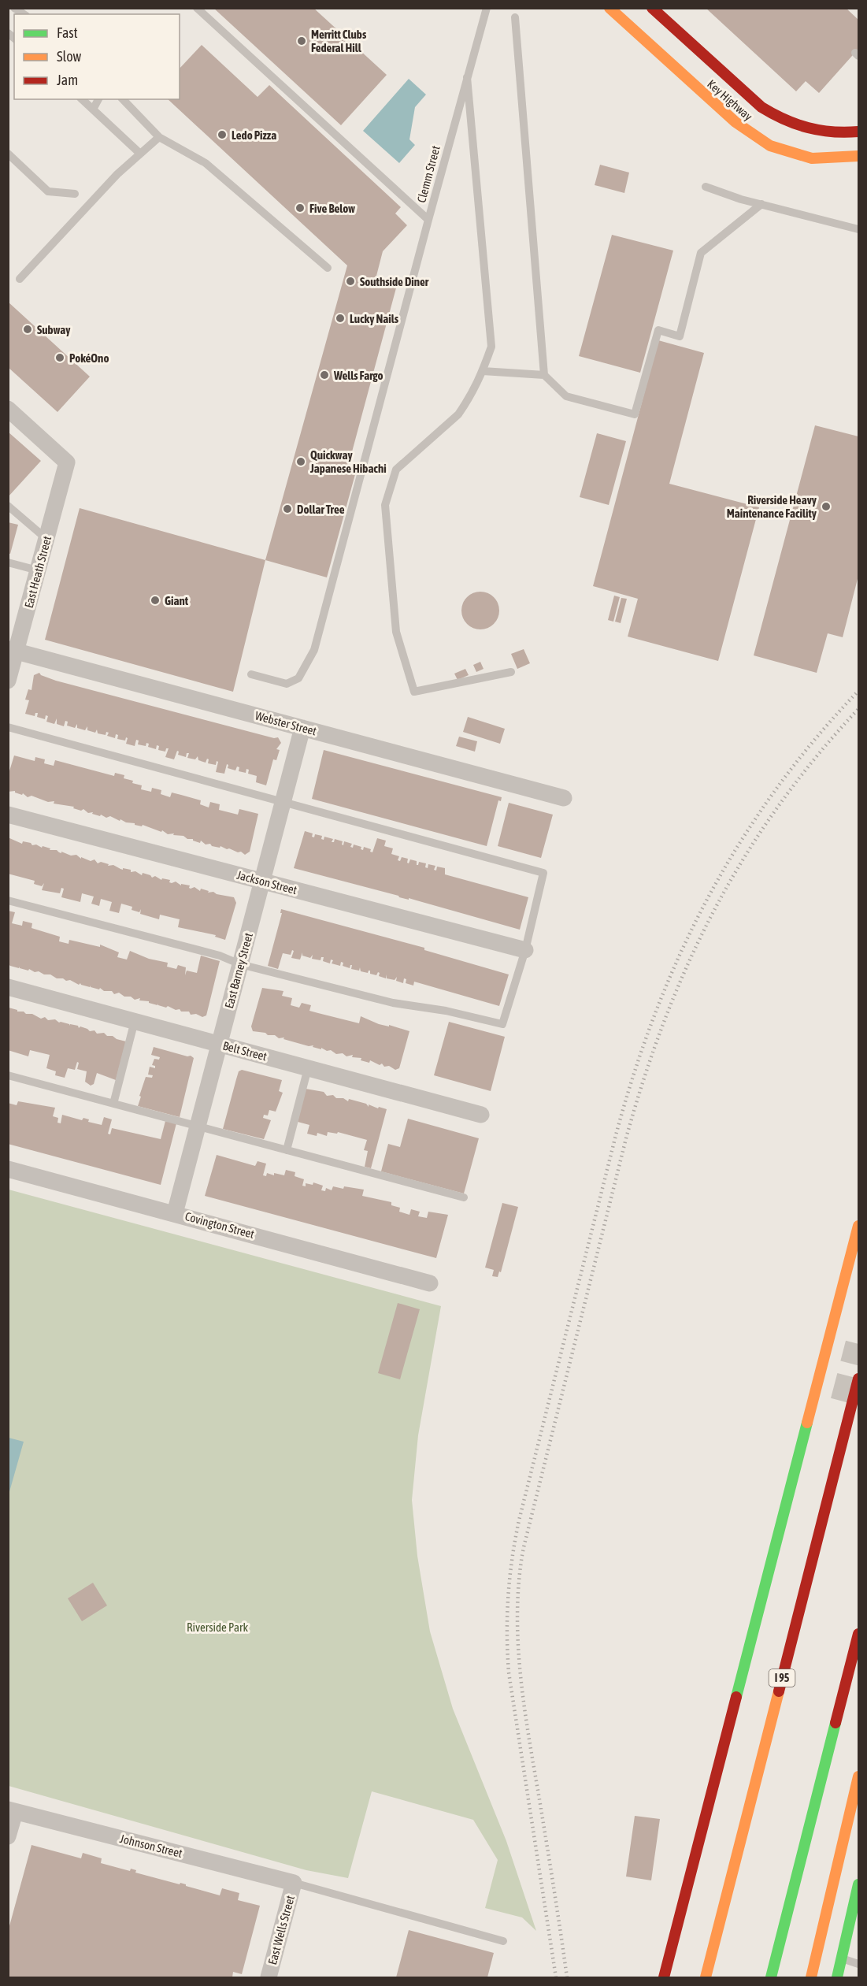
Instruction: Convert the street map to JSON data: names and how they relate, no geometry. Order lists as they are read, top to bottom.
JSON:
{
  "streets": {
    "main road": ["Key Highway", "I 95"],
    "street": [
      "East Heath Street",
      "Webster Street",
      "Jackson Street",
      "East Barney Street",
      "Belt Street",
      "Covington Street",
      "Johnson Street",
      "East Wells Street"
    ],
    "lane": ["Clemm Street"]
  },
  "crossings": [
    ["East Heath Street", "Webster Street"],
    ["Webster Street", "East Barney Street"],
    ["Jackson Street", "East Barney Street"],
    ["East Barney Street", "Belt Street"],
    ["East Barney Street", "Covington Street"],
    ["Johnson Street", "East Wells Street"]
  ],
  "parks": ["Riverside Park"],
  "places": [
    "Merritt Clubs Federal Hill",
    "Ledo Pizza",
    "Five Below",
    "Southside Diner",
    "Lucky Nails",
    "Subway",
    "PokéOno",
    "Wells Fargo",
    "Quickway Japanese Hibachi",
    "Riverside Heavy Maintenance Facility",
    "Dollar Tree",
    "Giant"
  ],
  "legend": ["Fast", "Slow", "Jam"]
}
